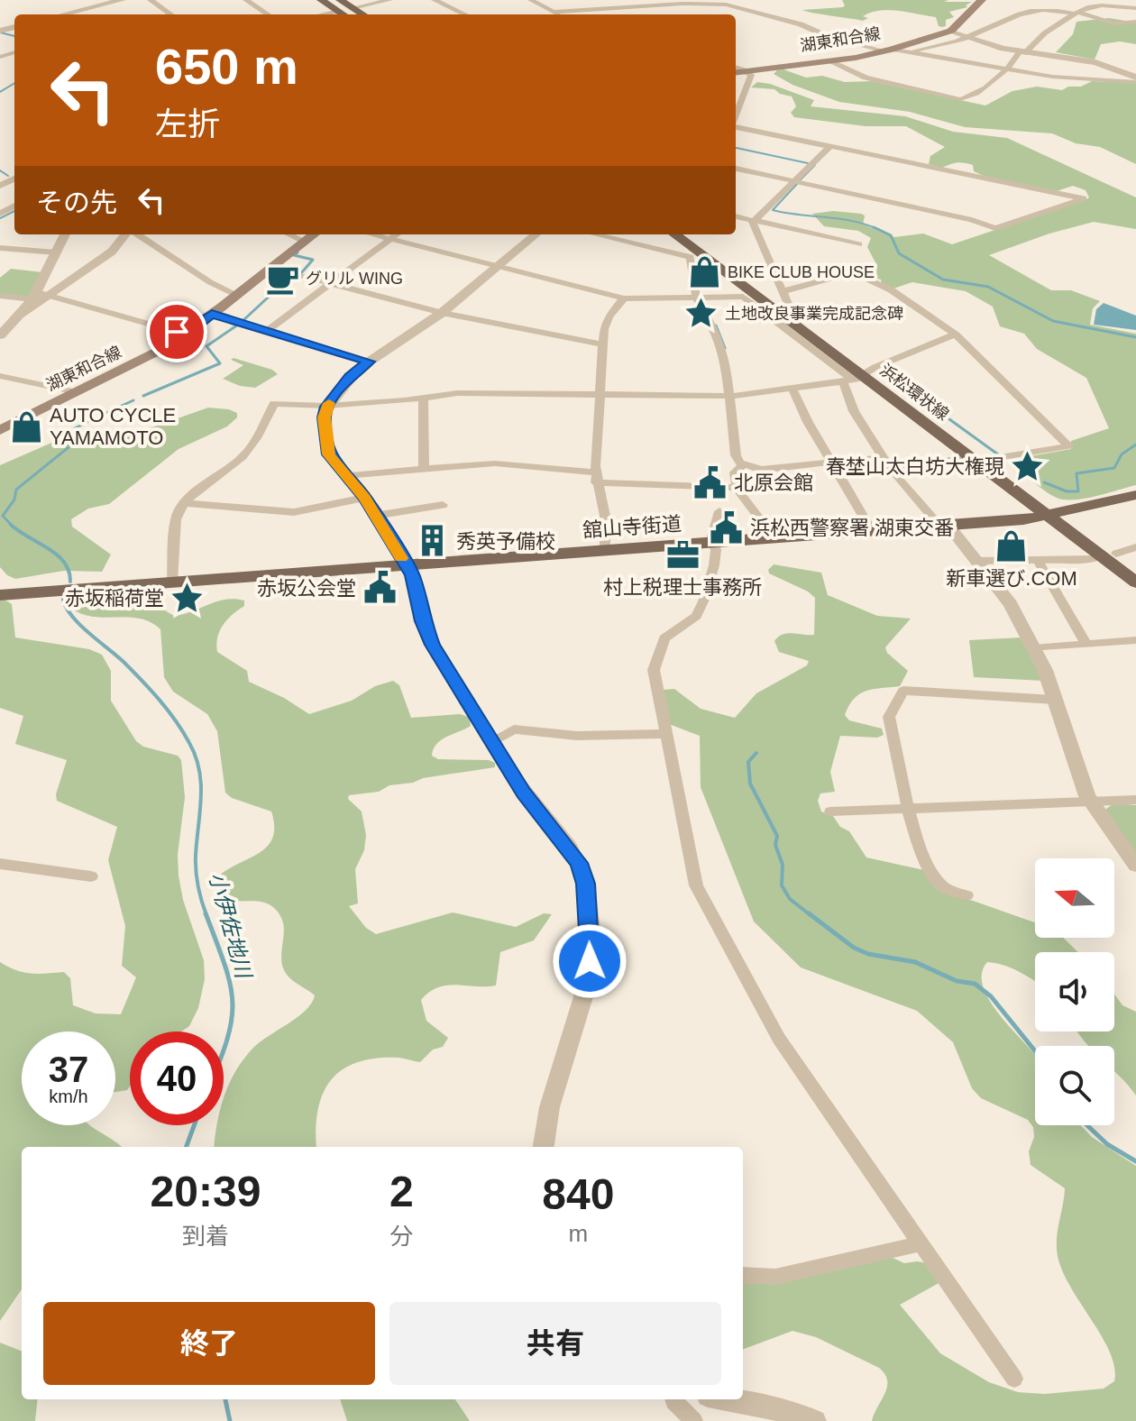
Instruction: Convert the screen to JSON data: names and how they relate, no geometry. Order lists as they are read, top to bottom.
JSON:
{
  "streets": {
    "main road": ["湖東和合線", "浜松環状線", "舘山寺街道"]
  },
  "crossings": [
    ["浜松環状線", "舘山寺街道"]
  ],
  "water": ["小伊佐地川"],
  "places": {
    "shop": ["BIKE CLUB HOUSE", "AUTO CYCLE YAMAMOTO", "新車選び.COM"],
    "cafe": ["グリル WING"],
    "place": ["土地改良事業完成記念碑", "春埜山太白坊大権現", "赤坂稲荷堂"],
    "public building": ["北原会館", "浜松西警察署 湖東交番", "赤坂公会堂"],
    "building": ["秀英予備校"],
    "office": ["村上税理士事務所"]
  },
  "north": "left",
  "page": {
    "turn": ["650 m", "左折"],
    "then": "その先",
    "speed": "37 km/h",
    "limit": "40",
    "eta": [
      "20:39",
      "到着",
      "2",
      "分",
      "840",
      "m"
    ],
    "buttons": ["終了", "共有"]
  }
}
